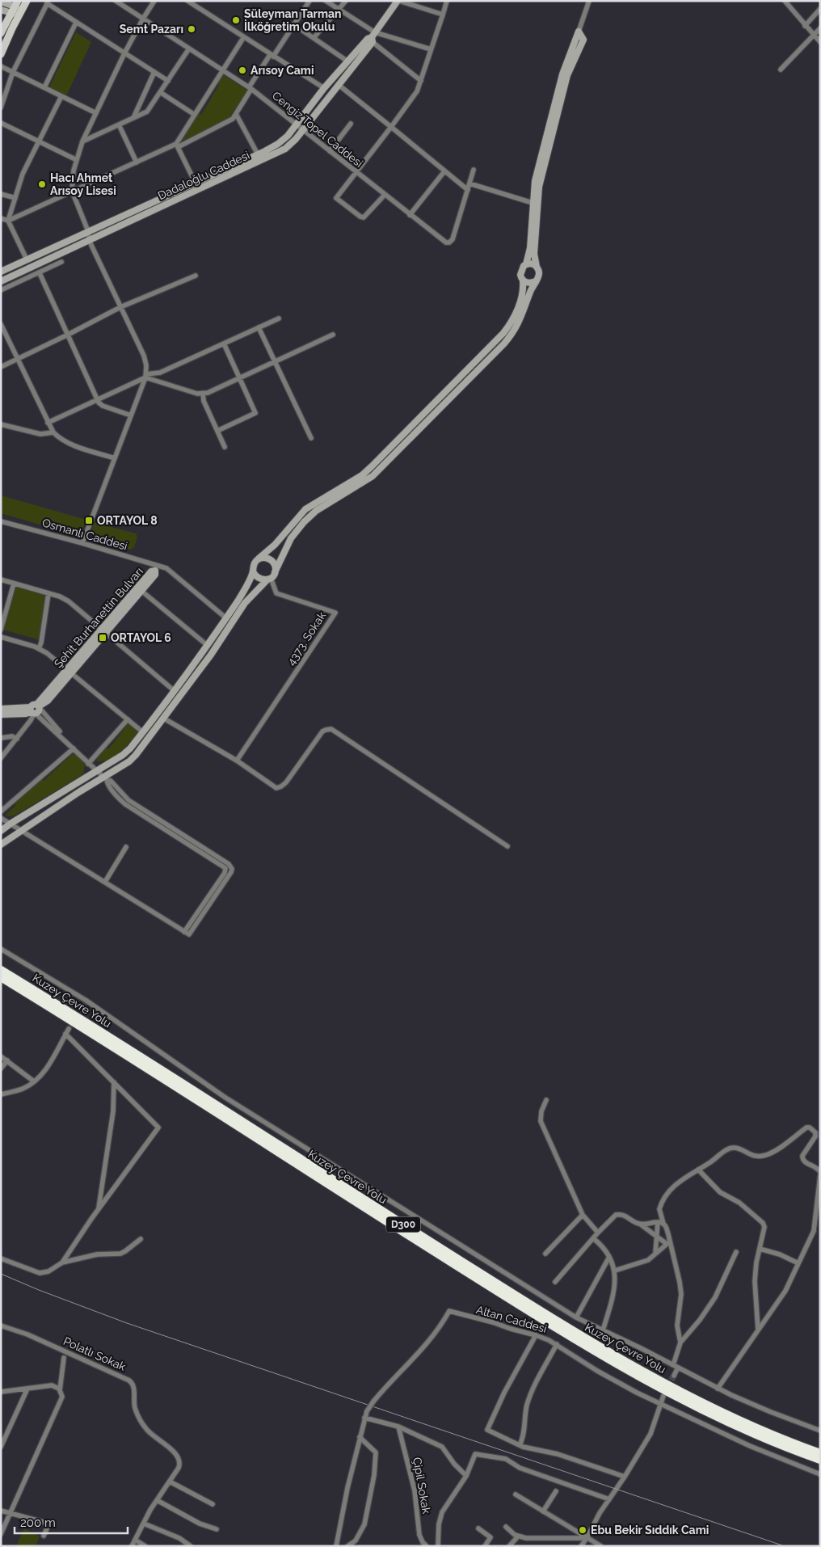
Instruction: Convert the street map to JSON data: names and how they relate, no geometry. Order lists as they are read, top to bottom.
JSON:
{
  "streets": {
    "highway": ["Kuzey Çevre Yolu", "D300"],
    "street": [
      "Cengiz Topel Caddesi",
      "Dadaloğlu Caddesi",
      "Osmanlı Caddesi",
      "Şehit Burhanettin Bulvarı",
      "4373. Sokak",
      "Altan Caddesi",
      "Polatlı Sokak",
      "Çipil Sokak"
    ]
  },
  "crossings": [
    ["Cengiz Topel Caddesi", "Dadaloğlu Caddesi"],
    ["Osmanlı Caddesi", "Şehit Burhanettin Bulvarı"]
  ],
  "places": {
    "other": [
      "Süleyman Tarman İlköğretim Okulu",
      "Semt Pazarı",
      "Arısoy Cami",
      "Hacı Ahmet Arısoy Lisesi",
      "Ebu Bekir Sıddık Cami"
    ],
    "transit": ["ORTAYOL 8", "ORTAYOL 6"]
  },
  "scale_bar": "200 m"
}
